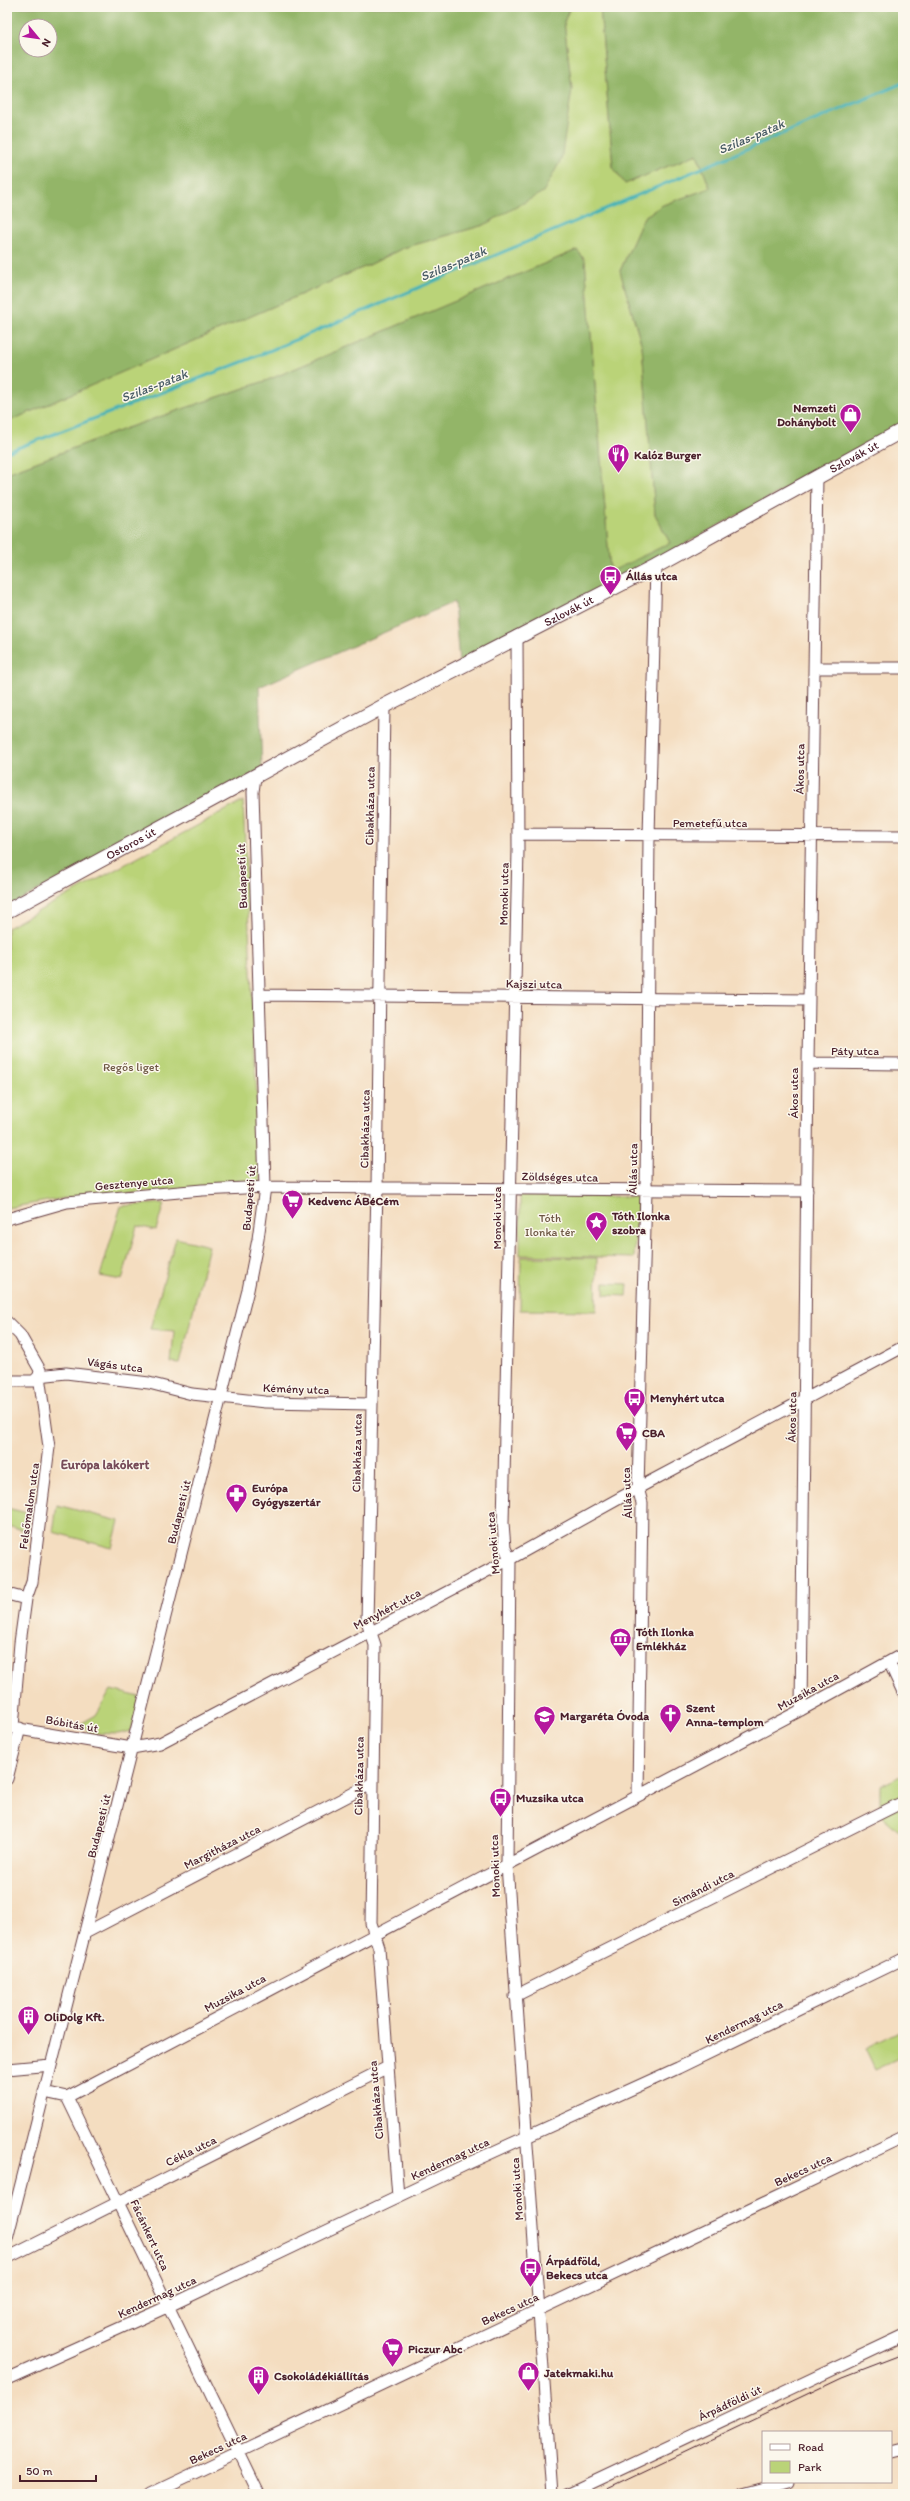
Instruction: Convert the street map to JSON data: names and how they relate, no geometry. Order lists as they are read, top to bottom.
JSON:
{
  "streets": {
    "main road": ["Szlovák út", "Ostoros út"],
    "street": [
      "Ákos utca",
      "Cibakháza utca",
      "Pemetefű utca",
      "Budapesti út",
      "Monoki utca",
      "Kajszi utca",
      "Páty utca",
      "Állás utca",
      "Zöldséges utca",
      "Gesztenye utca",
      "Vágás utca",
      "Kémény utca",
      "Felsőmalom utca",
      "Menyhért utca",
      "Muzsika utca",
      "Bóbitás út",
      "Margitháza utca",
      "Simándi utca",
      "Kendermag utca",
      "Cékla utca",
      "Bekecs utca",
      "Fácánkert utca",
      "Árpádföldi út"
    ]
  },
  "crossings": [
    ["Szlovák út", "Ákos utca"],
    ["Szlovák út", "Cibakháza utca"],
    ["Szlovák út", "Ostoros út"],
    ["Szlovák út", "Budapesti út"],
    ["Szlovák út", "Monoki utca"],
    ["Szlovák út", "Állás utca"],
    ["Ákos utca", "Pemetefű utca"],
    ["Ákos utca", "Kajszi utca"],
    ["Ákos utca", "Páty utca"],
    ["Ákos utca", "Zöldséges utca"],
    ["Ákos utca", "Menyhért utca"],
    ["Ákos utca", "Muzsika utca"],
    ["Cibakháza utca", "Kajszi utca"],
    ["Cibakháza utca", "Zöldséges utca"],
    ["Cibakháza utca", "Kémény utca"],
    ["Cibakháza utca", "Menyhért utca"],
    ["Cibakháza utca", "Muzsika utca"],
    ["Cibakháza utca", "Margitháza utca"],
    ["Cibakháza utca", "Kendermag utca"],
    ["Cibakháza utca", "Cékla utca"],
    ["Pemetefű utca", "Monoki utca"],
    ["Pemetefű utca", "Állás utca"],
    ["Ostoros út", "Budapesti út"],
    ["Budapesti út", "Kajszi utca"],
    ["Budapesti út", "Zöldséges utca"],
    ["Budapesti út", "Gesztenye utca"],
    ["Budapesti út", "Vágás utca"],
    ["Budapesti út", "Kémény utca"],
    ["Budapesti út", "Menyhért utca"],
    ["Budapesti út", "Bóbitás út"],
    ["Budapesti út", "Margitháza utca"],
    ["Monoki utca", "Kajszi utca"],
    ["Monoki utca", "Zöldséges utca"],
    ["Monoki utca", "Menyhért utca"],
    ["Monoki utca", "Muzsika utca"],
    ["Monoki utca", "Simándi utca"],
    ["Monoki utca", "Kendermag utca"],
    ["Monoki utca", "Bekecs utca"],
    ["Kajszi utca", "Állás utca"],
    ["Állás utca", "Zöldséges utca"],
    ["Állás utca", "Menyhért utca"],
    ["Állás utca", "Muzsika utca"],
    ["Zöldséges utca", "Gesztenye utca"],
    ["Vágás utca", "Kémény utca"],
    ["Vágás utca", "Felsőmalom utca"],
    ["Felsőmalom utca", "Bóbitás út"],
    ["Menyhért utca", "Bóbitás út"],
    ["Muzsika utca", "Fácánkert utca"],
    ["Kendermag utca", "Fácánkert utca"],
    ["Cékla utca", "Fácánkert utca"],
    ["Bekecs utca", "Fácánkert utca"]
  ],
  "districts": ["Európa lakókert"],
  "water": ["Szilas-patak"],
  "parks": ["Regős liget", "Tóth Ilonka tér"],
  "places": {
    "shop": ["Nemzeti Dohánybolt", "Jatekmaki.hu"],
    "restaurant": ["Kalóz Burger"],
    "bus stop": [
      "Állás utca",
      "Menyhért utca",
      "Muzsika utca",
      "Árpádföld, Bekecs utca"
    ],
    "supermarket": ["Kedvenc ÁBéCém", "CBA", "Piczur Abc"],
    "place": ["Tóth Ilonka szobra"],
    "pharmacy": ["Európa Gyógyszertár"],
    "museum": ["Tóth Ilonka Emlékház"],
    "church": ["Szent Anna-templom"],
    "school or university": ["Margaréta Óvoda"],
    "building": ["OliDolg Kft.", "Csokoládékiállítás"]
  },
  "legend": ["Road", "Park"],
  "scale_bar": "50 m",
  "north": "bottom right"
}
